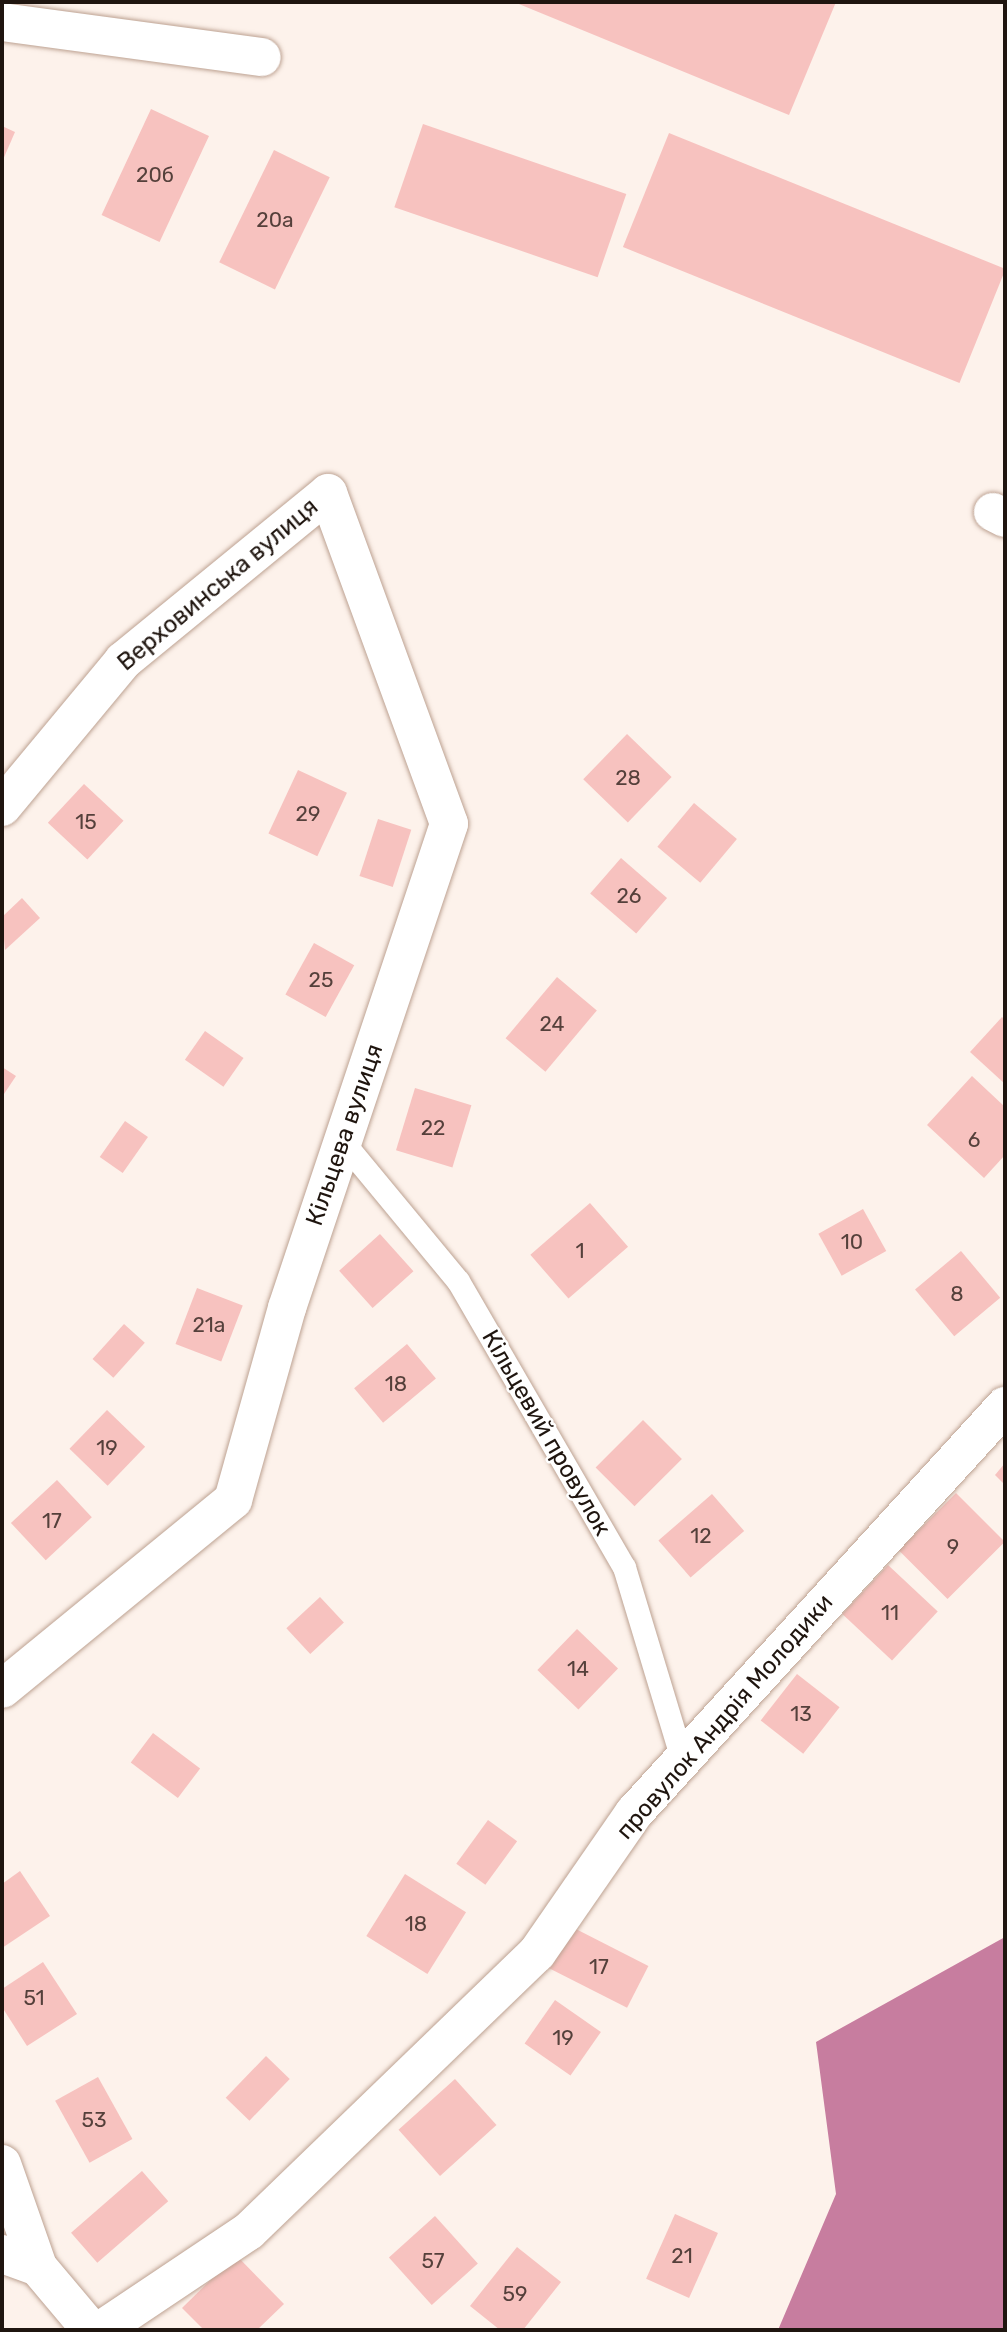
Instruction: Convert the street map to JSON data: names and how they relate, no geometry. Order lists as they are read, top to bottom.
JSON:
{
  "streets": {
    "street": ["Верховинська вулиця", "Кільцева вулиця", "провулок Андрія Молодики"],
    "lane": ["Кільцевий провулок"]
  },
  "crossings": [
    ["Верховинська вулиця", "Кільцева вулиця"],
    ["Кільцева вулиця", "Кільцевий провулок"],
    ["Кільцевий провулок", "провулок Андрія Молодики"]
  ],
  "house_numbers": [
    "20б",
    "20а",
    "28",
    "29",
    "15",
    "26",
    "25",
    "24",
    "22",
    "6",
    "10",
    "1",
    "8",
    "21а",
    "18",
    "19",
    "17",
    "12",
    "9",
    "11",
    "14",
    "13",
    "18",
    "17",
    "51",
    "19",
    "53",
    "21",
    "57",
    "59"
  ]
}
